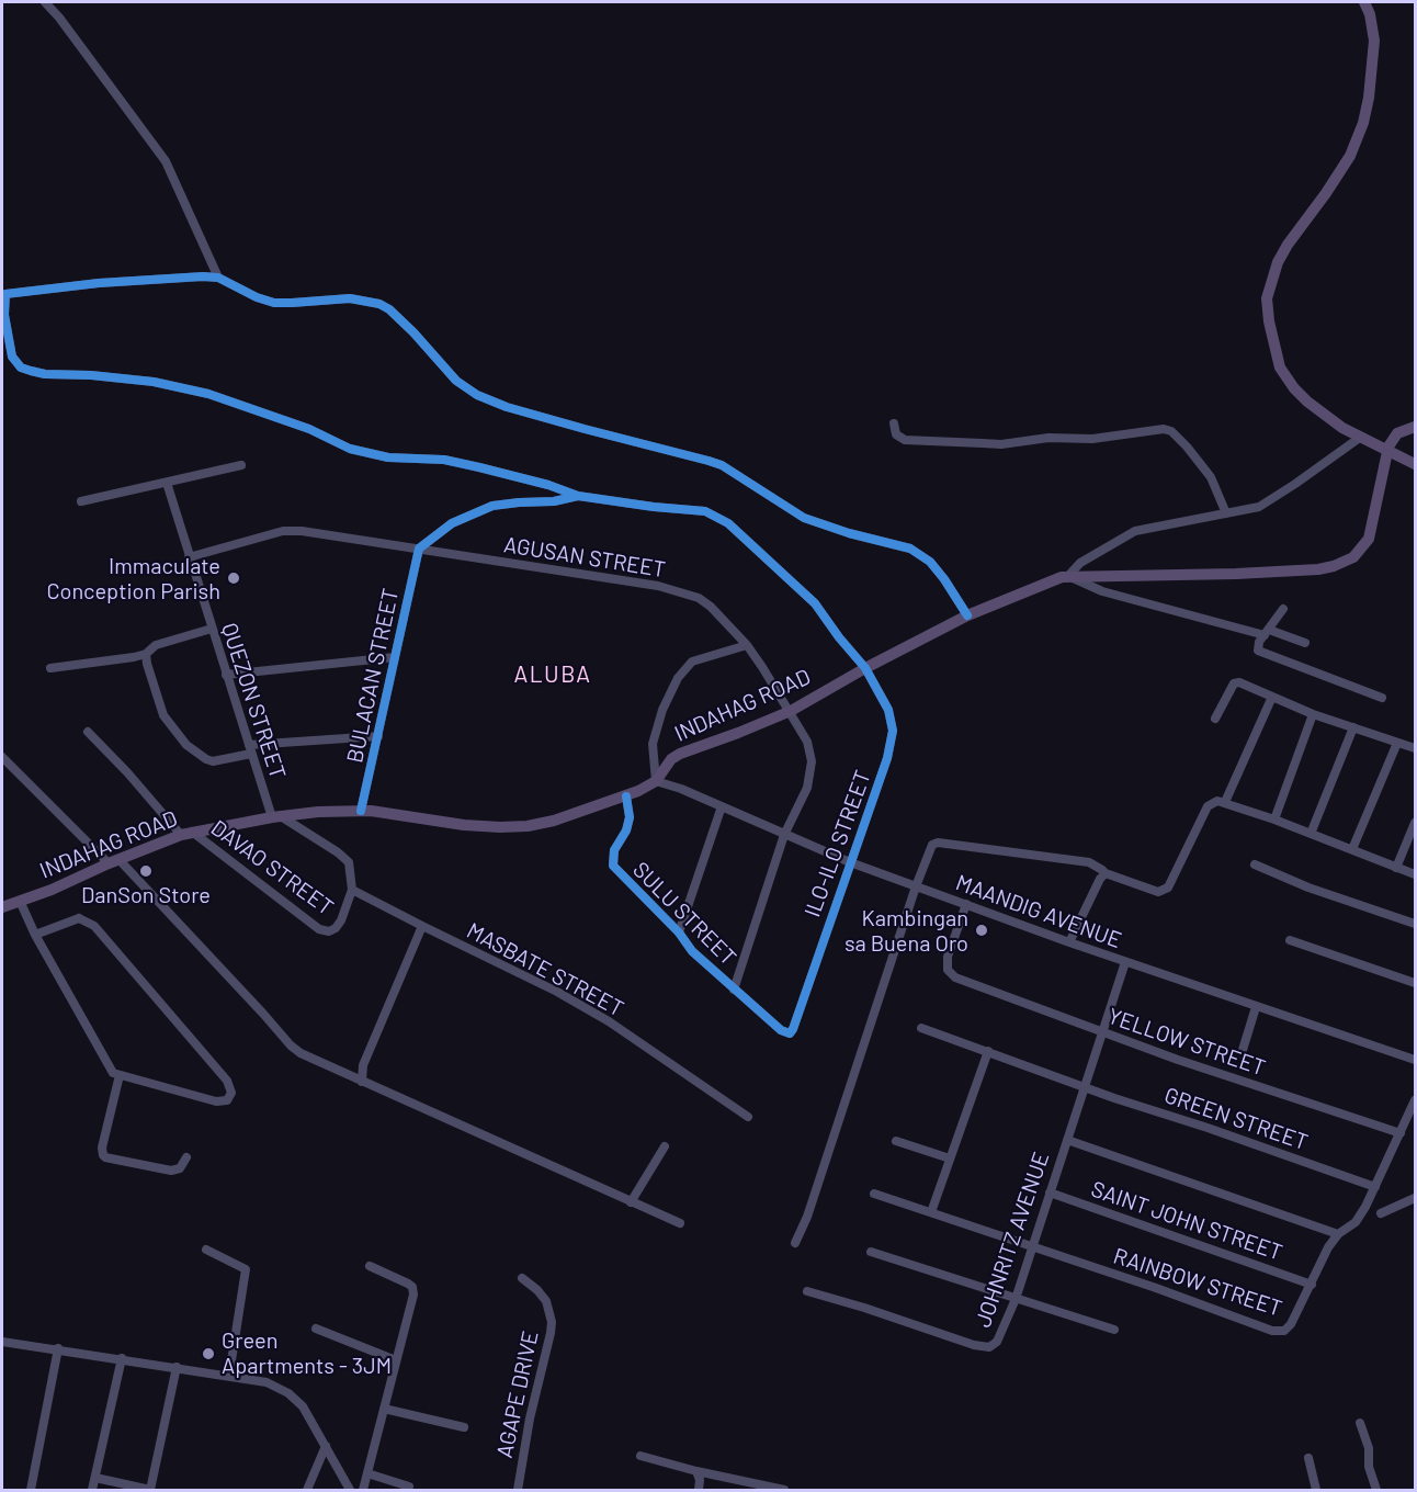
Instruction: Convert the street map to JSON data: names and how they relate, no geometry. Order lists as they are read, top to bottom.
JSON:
{
  "streets": {
    "main road": ["INDAHAG ROAD"],
    "street": [
      "AGUSAN STREET",
      "BULACAN STREET",
      "QUEZON STREET",
      "ILO-ILO STREET",
      "DAVAO STREET",
      "MAANDIG AVENUE",
      "SULU STREET",
      "MASBATE STREET",
      "YELLOW STREET",
      "GREEN STREET",
      "SAINT JOHN STREET",
      "JOHNRITZ AVENUE",
      "RAINBOW STREET",
      "AGAPE DRIVE"
    ]
  },
  "crossings": [
    ["AGUSAN STREET", "BULACAN STREET"],
    ["AGUSAN STREET", "QUEZON STREET"],
    ["AGUSAN STREET", "INDAHAG ROAD"],
    ["AGUSAN STREET", "MAANDIG AVENUE"],
    ["AGUSAN STREET", "SULU STREET"],
    ["BULACAN STREET", "INDAHAG ROAD"],
    ["QUEZON STREET", "INDAHAG ROAD"],
    ["QUEZON STREET", "DAVAO STREET"],
    ["INDAHAG ROAD", "ILO-ILO STREET"],
    ["INDAHAG ROAD", "DAVAO STREET"],
    ["INDAHAG ROAD", "MAANDIG AVENUE"],
    ["INDAHAG ROAD", "SULU STREET"],
    ["ILO-ILO STREET", "MAANDIG AVENUE"],
    ["ILO-ILO STREET", "SULU STREET"],
    ["DAVAO STREET", "MASBATE STREET"],
    ["MAANDIG AVENUE", "YELLOW STREET"],
    ["MAANDIG AVENUE", "JOHNRITZ AVENUE"],
    ["YELLOW STREET", "JOHNRITZ AVENUE"],
    ["YELLOW STREET", "RAINBOW STREET"],
    ["GREEN STREET", "JOHNRITZ AVENUE"],
    ["GREEN STREET", "RAINBOW STREET"],
    ["SAINT JOHN STREET", "JOHNRITZ AVENUE"],
    ["SAINT JOHN STREET", "RAINBOW STREET"],
    ["JOHNRITZ AVENUE", "RAINBOW STREET"]
  ],
  "districts": ["ALUBA"],
  "places": [
    "Immaculate Conception Parish",
    "DanSon Store",
    "Kambingan sa Buena Oro",
    "Green Apartments - 3JM"
  ]
}
